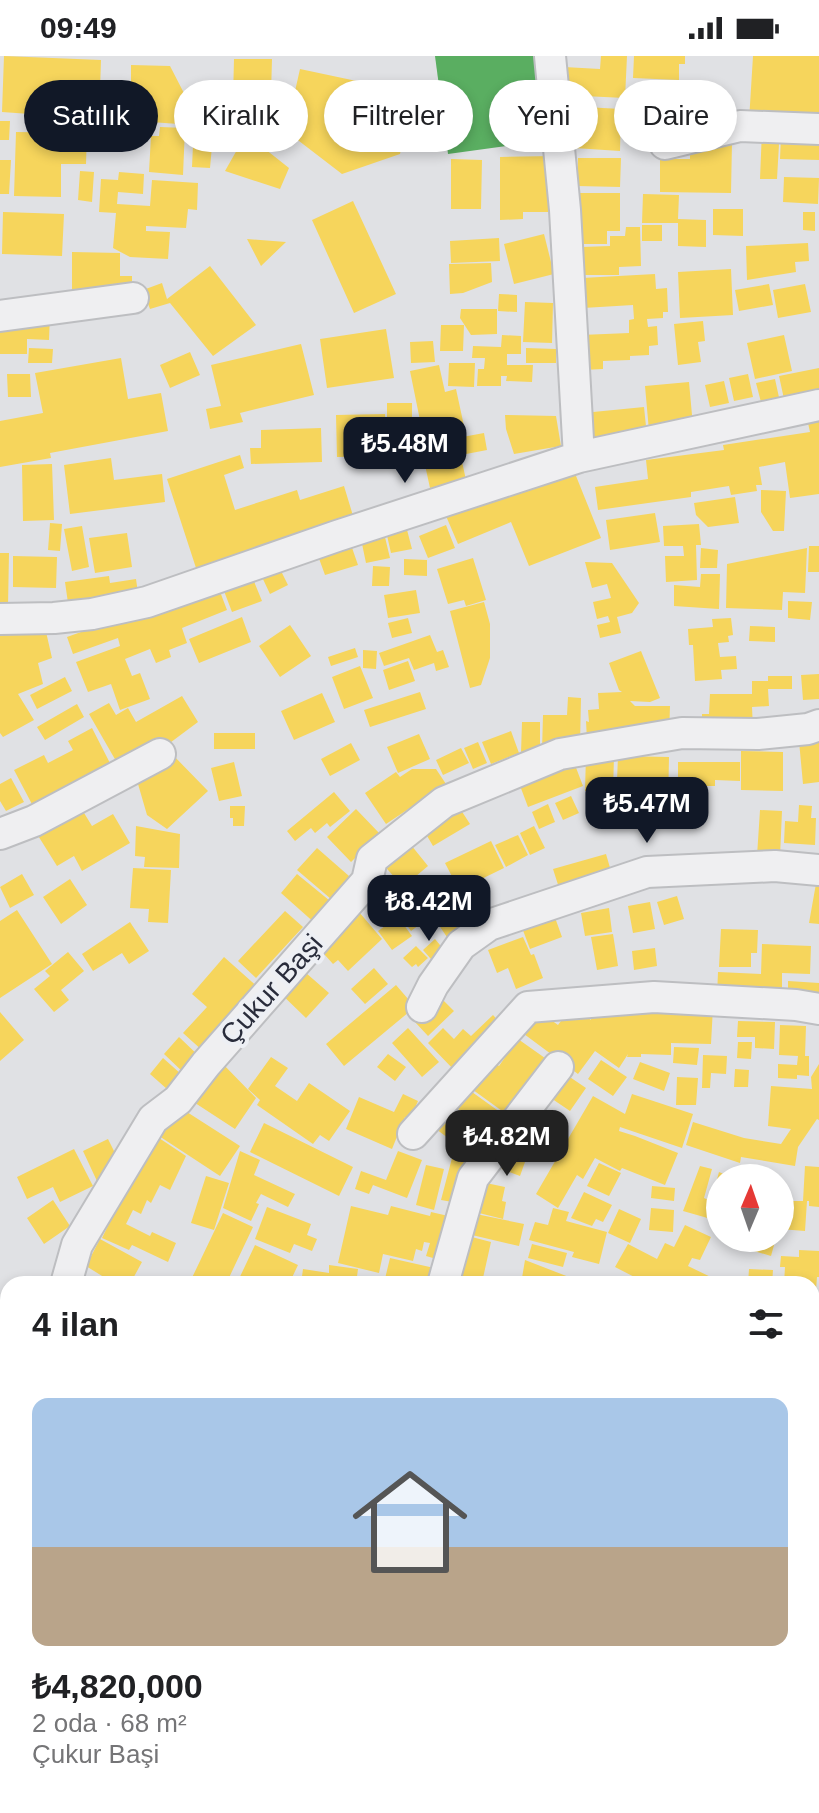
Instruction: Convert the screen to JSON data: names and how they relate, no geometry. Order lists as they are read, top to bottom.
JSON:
{
  "streets": {
    "street": ["Çukur Başi"]
  },
  "north": "top",
  "page": {
    "status": "09:49",
    "chip": [
      "Satılık",
      "Kiralık",
      "Filtreler",
      "Yeni",
      "Daire"
    ],
    "price": [
      "₺5.48M",
      "₺5.47M",
      "₺8.42M",
      "₺4.82M"
    ],
    "heading": "4 ilan",
    "list": [
      {
        "name": "₺4,820,000",
        "note": "2 oda · 68 m² · Çukur Başi"
      }
    ]
  }
}
